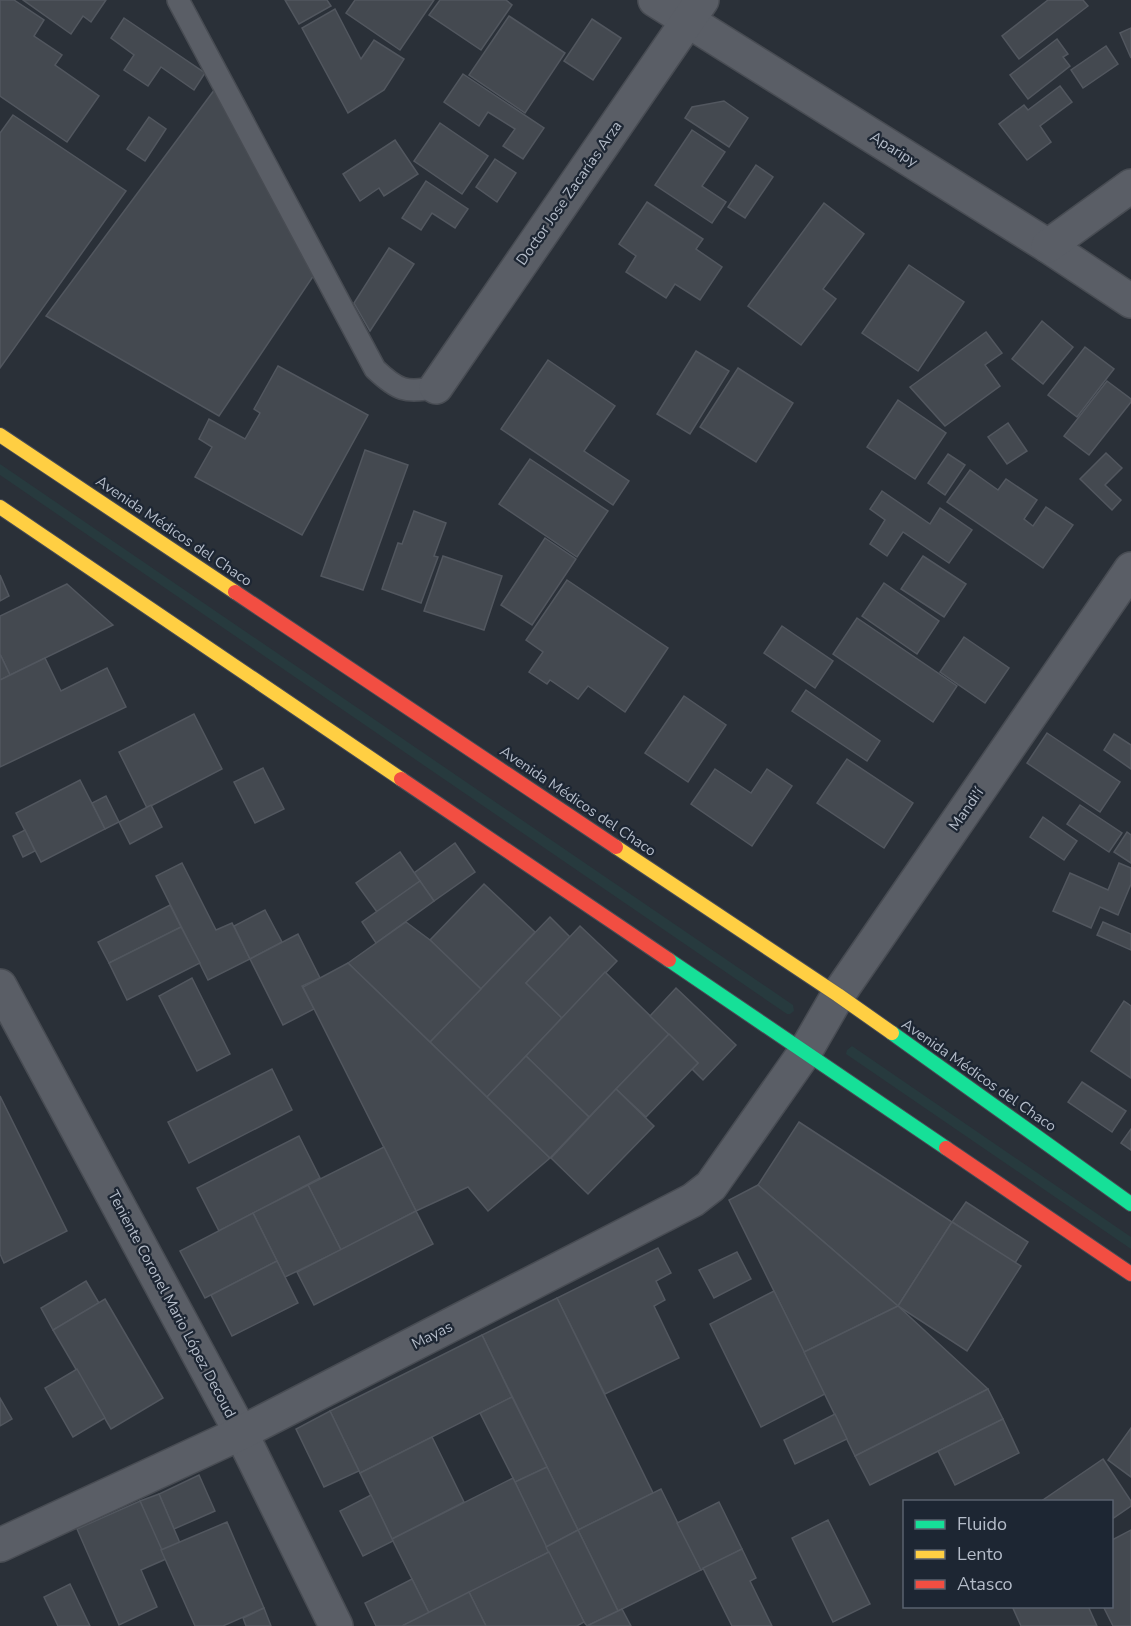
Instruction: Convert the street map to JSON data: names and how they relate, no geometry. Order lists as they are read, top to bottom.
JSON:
{
  "streets": {
    "main road": ["Avenida Médicos del Chaco"],
    "street": [
      "Aparipy",
      "Doctor Jose Zacarías Arza",
      "Mandi'í",
      "Teniente Coronel Mario López Decoud",
      "Mayas"
    ]
  },
  "crossings": [
    ["Aparipy", "Doctor Jose Zacarías Arza"],
    ["Avenida Médicos del Chaco", "Mandi'í"],
    ["Mandi'í", "Mayas"],
    ["Teniente Coronel Mario López Decoud", "Mayas"]
  ],
  "legend": ["Fluido", "Lento", "Atasco"]
}
